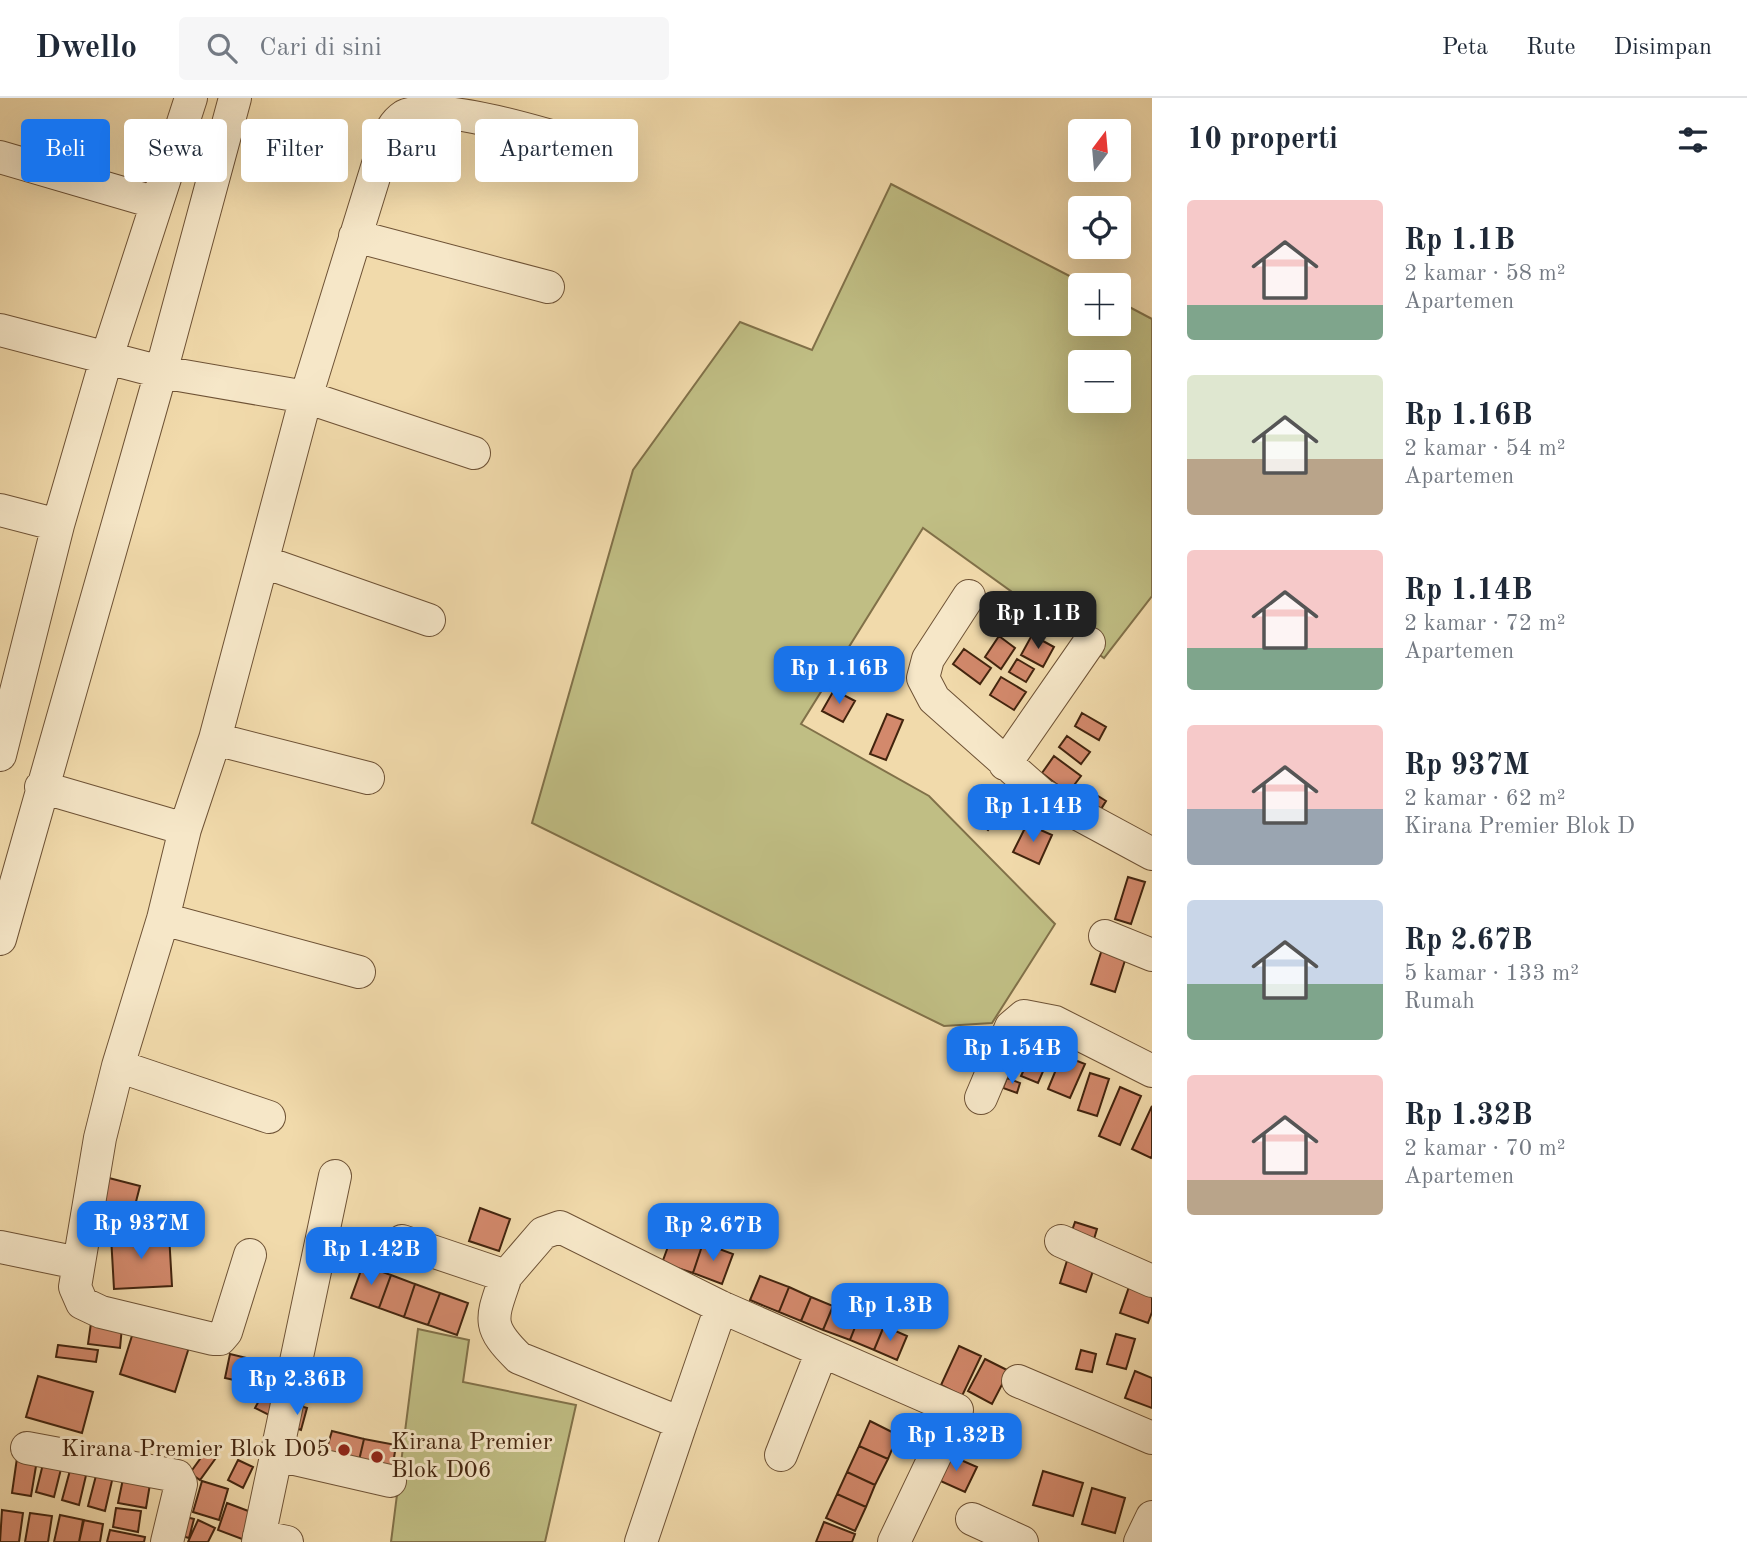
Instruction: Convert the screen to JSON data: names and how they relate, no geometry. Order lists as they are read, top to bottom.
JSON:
{
  "places": ["Kirana Premier Blok D05", "Kirana Premier Blok D06"],
  "north": "top",
  "page": {
    "header": "Dwello",
    "search": "Cari di sini",
    "nav": ["Peta", "Rute", "Disimpan"],
    "heading": "10 properti",
    "map_buttons": ["+", "−"],
    "chip": [
      "Beli",
      "Sewa",
      "Filter",
      "Baru",
      "Apartemen"
    ],
    "list": [
      {
        "name": "Rp 1.1B",
        "note": "2 kamar · 58 m² · Apartemen"
      },
      {
        "name": "Rp 1.16B",
        "note": "2 kamar · 54 m² · Apartemen"
      },
      {
        "name": "Rp 1.14B",
        "note": "2 kamar · 72 m² · Apartemen"
      },
      {
        "name": "Rp 937M",
        "note": "2 kamar · 62 m² · Kirana Premier Blok D"
      },
      {
        "name": "Rp 2.67B",
        "note": "5 kamar · 133 m² · Rumah"
      },
      {
        "name": "Rp 1.32B",
        "note": "2 kamar · 70 m² · Apartemen"
      }
    ],
    "price": [
      "Rp 1.1B",
      "Rp 1.16B",
      "Rp 1.14B",
      "Rp 1.54B",
      "Rp 937M",
      "Rp 2.67B",
      "Rp 1.42B",
      "Rp 1.3B",
      "Rp 2.36B",
      "Rp 1.32B"
    ]
  }
}
